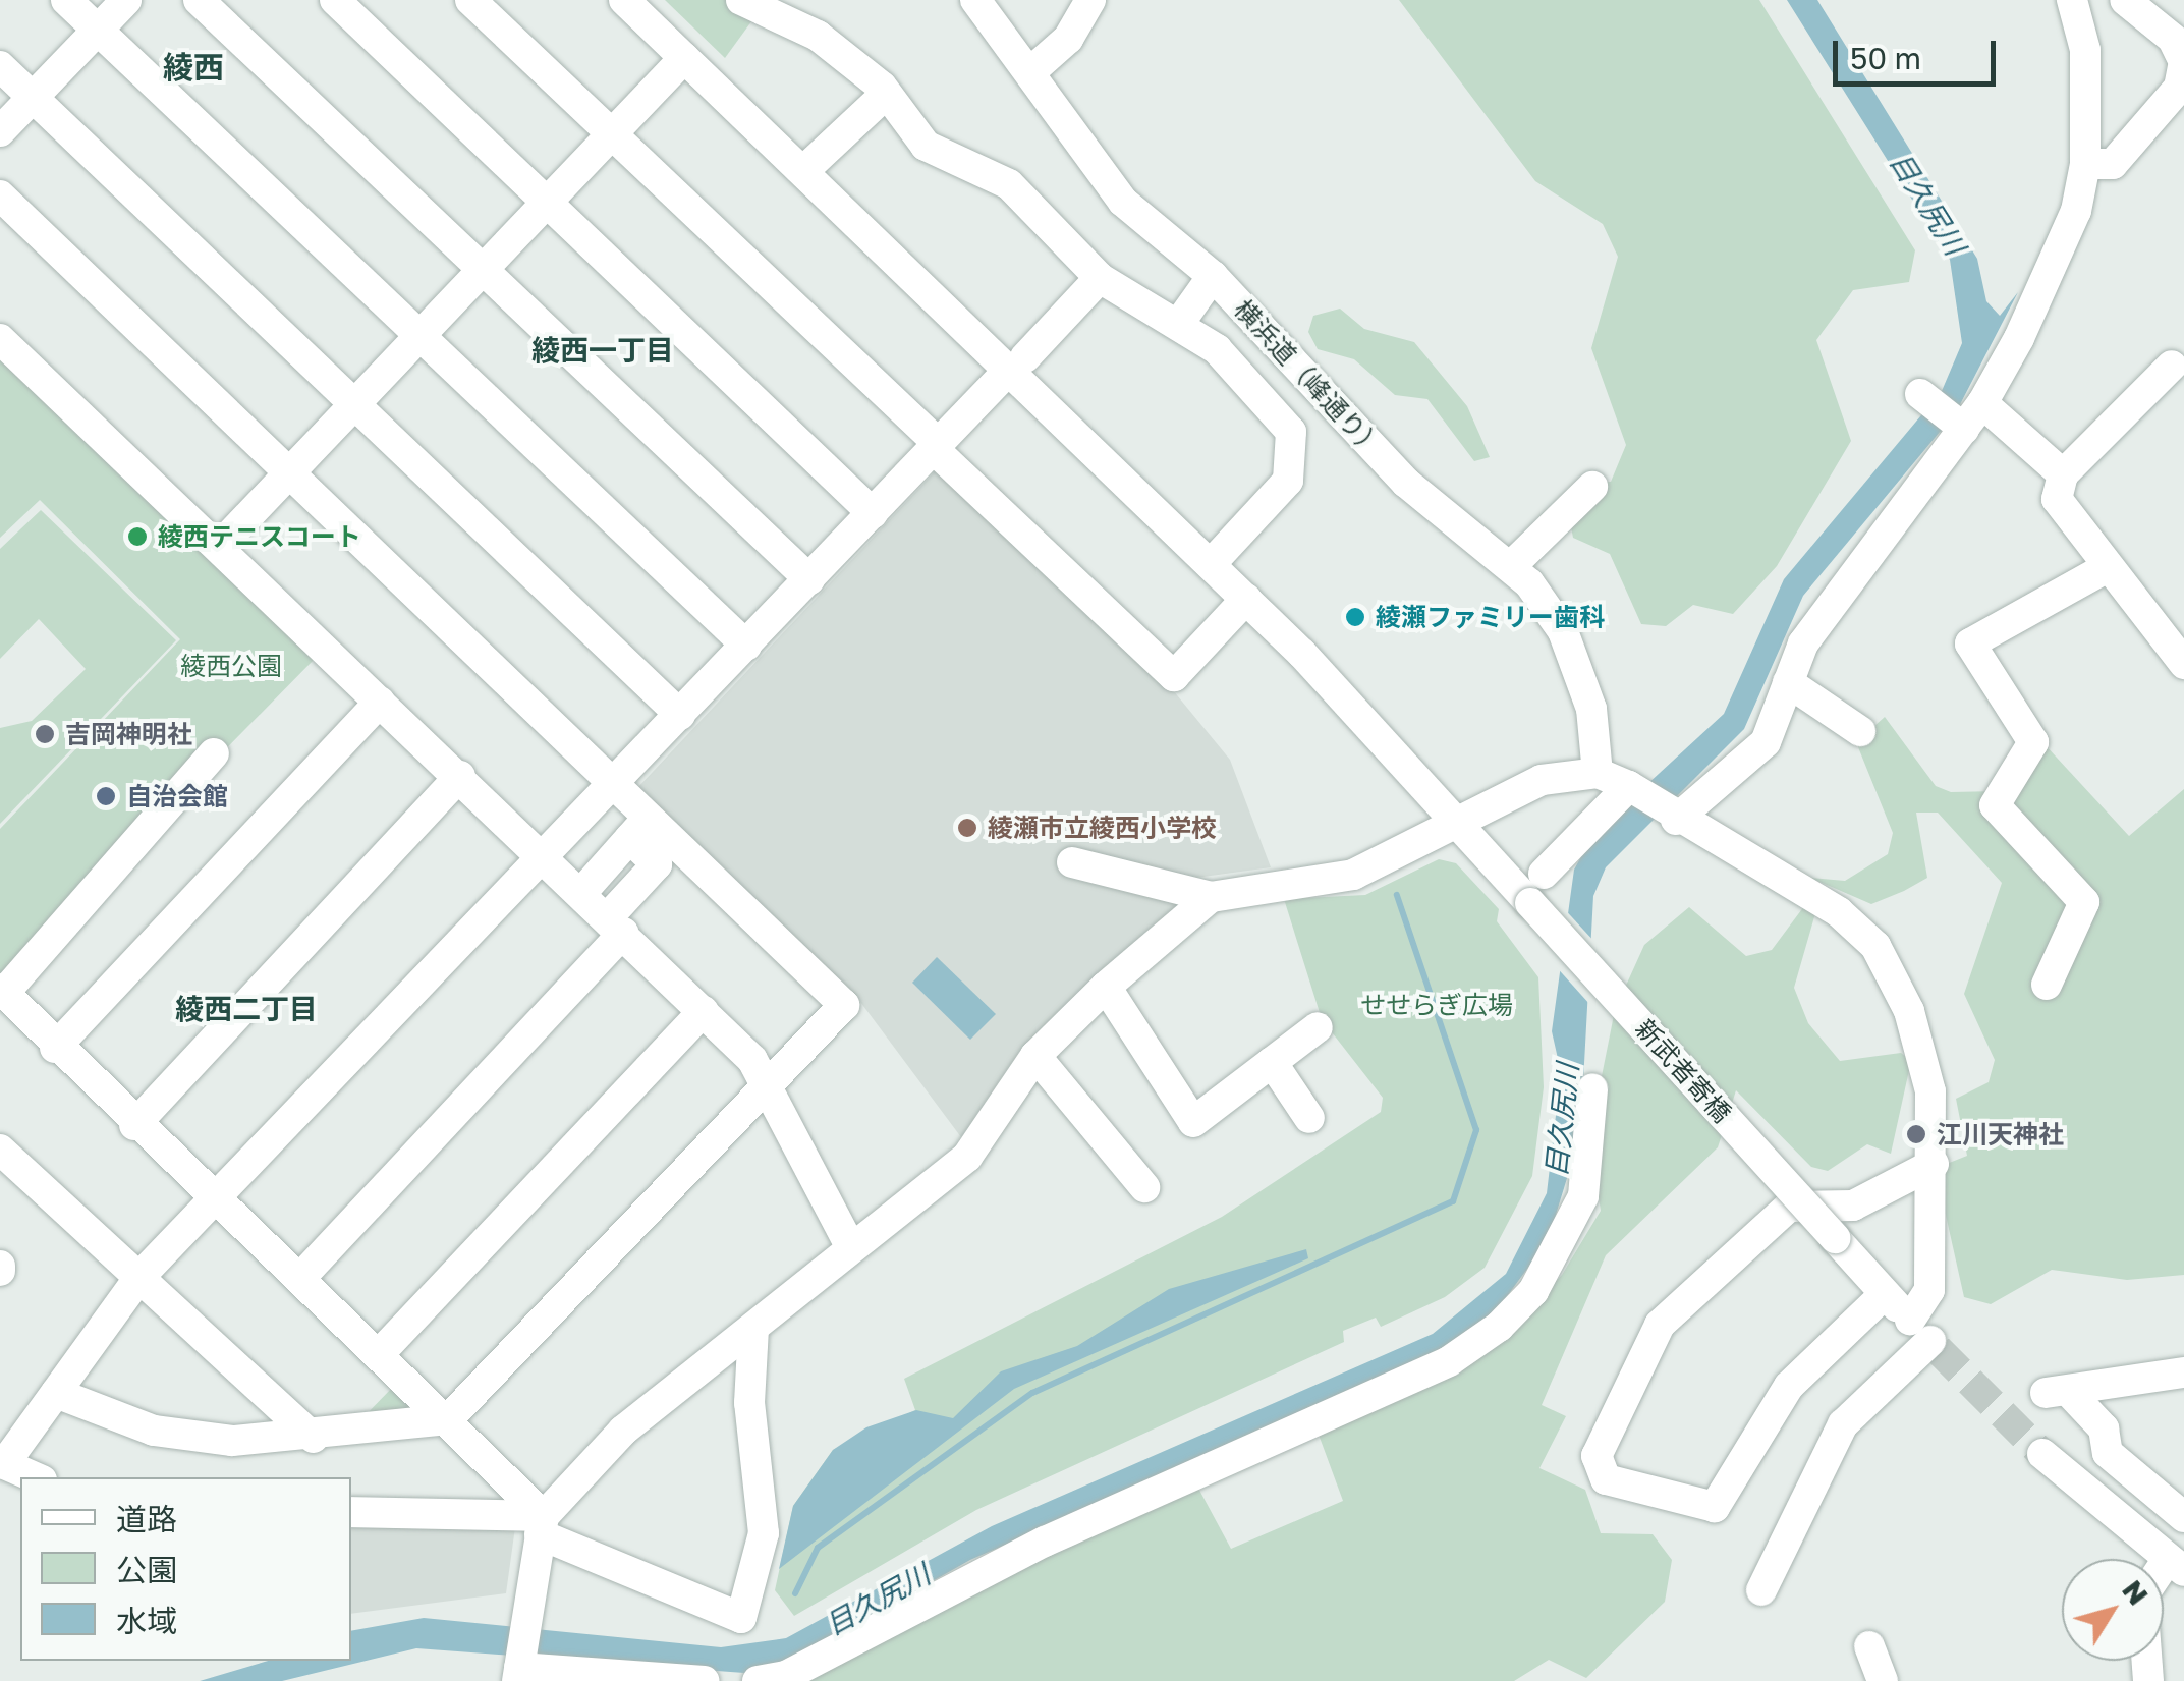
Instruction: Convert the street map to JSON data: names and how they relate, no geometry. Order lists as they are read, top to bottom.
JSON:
{
  "streets": {
    "street": ["横浜道（峰通り）", "新武者寄橋"]
  },
  "districts": ["綾西", "綾西一丁目", "綾西二丁目"],
  "water": ["目久尻川"],
  "parks": ["綾西公園", "せせらぎ広場"],
  "places": [
    "綾西テニスコート",
    "綾瀬ファミリー歯科",
    "吉岡神明社",
    "自治会館",
    "綾瀬市立綾西小学校",
    "江川天神社"
  ],
  "legend": ["道路", "公園", "水域"],
  "scale_bar": "50 m",
  "north": "top right"
}
